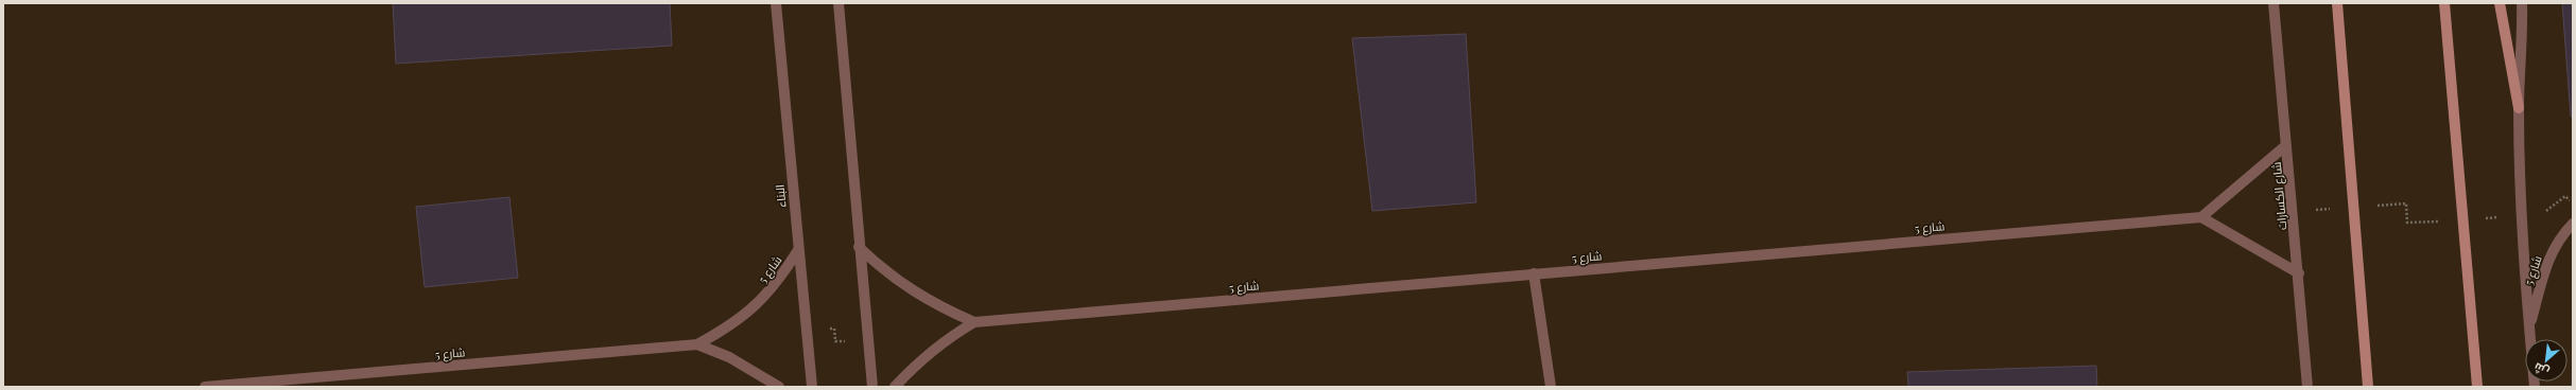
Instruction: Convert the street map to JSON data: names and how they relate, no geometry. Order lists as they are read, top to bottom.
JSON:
{
  "streets": {
    "street": ["البناء", "شارع الكسارات", "شارع 5"]
  },
  "crossings": [
    ["البناء", "شارع 5"]
  ],
  "north": "bottom left"
}
